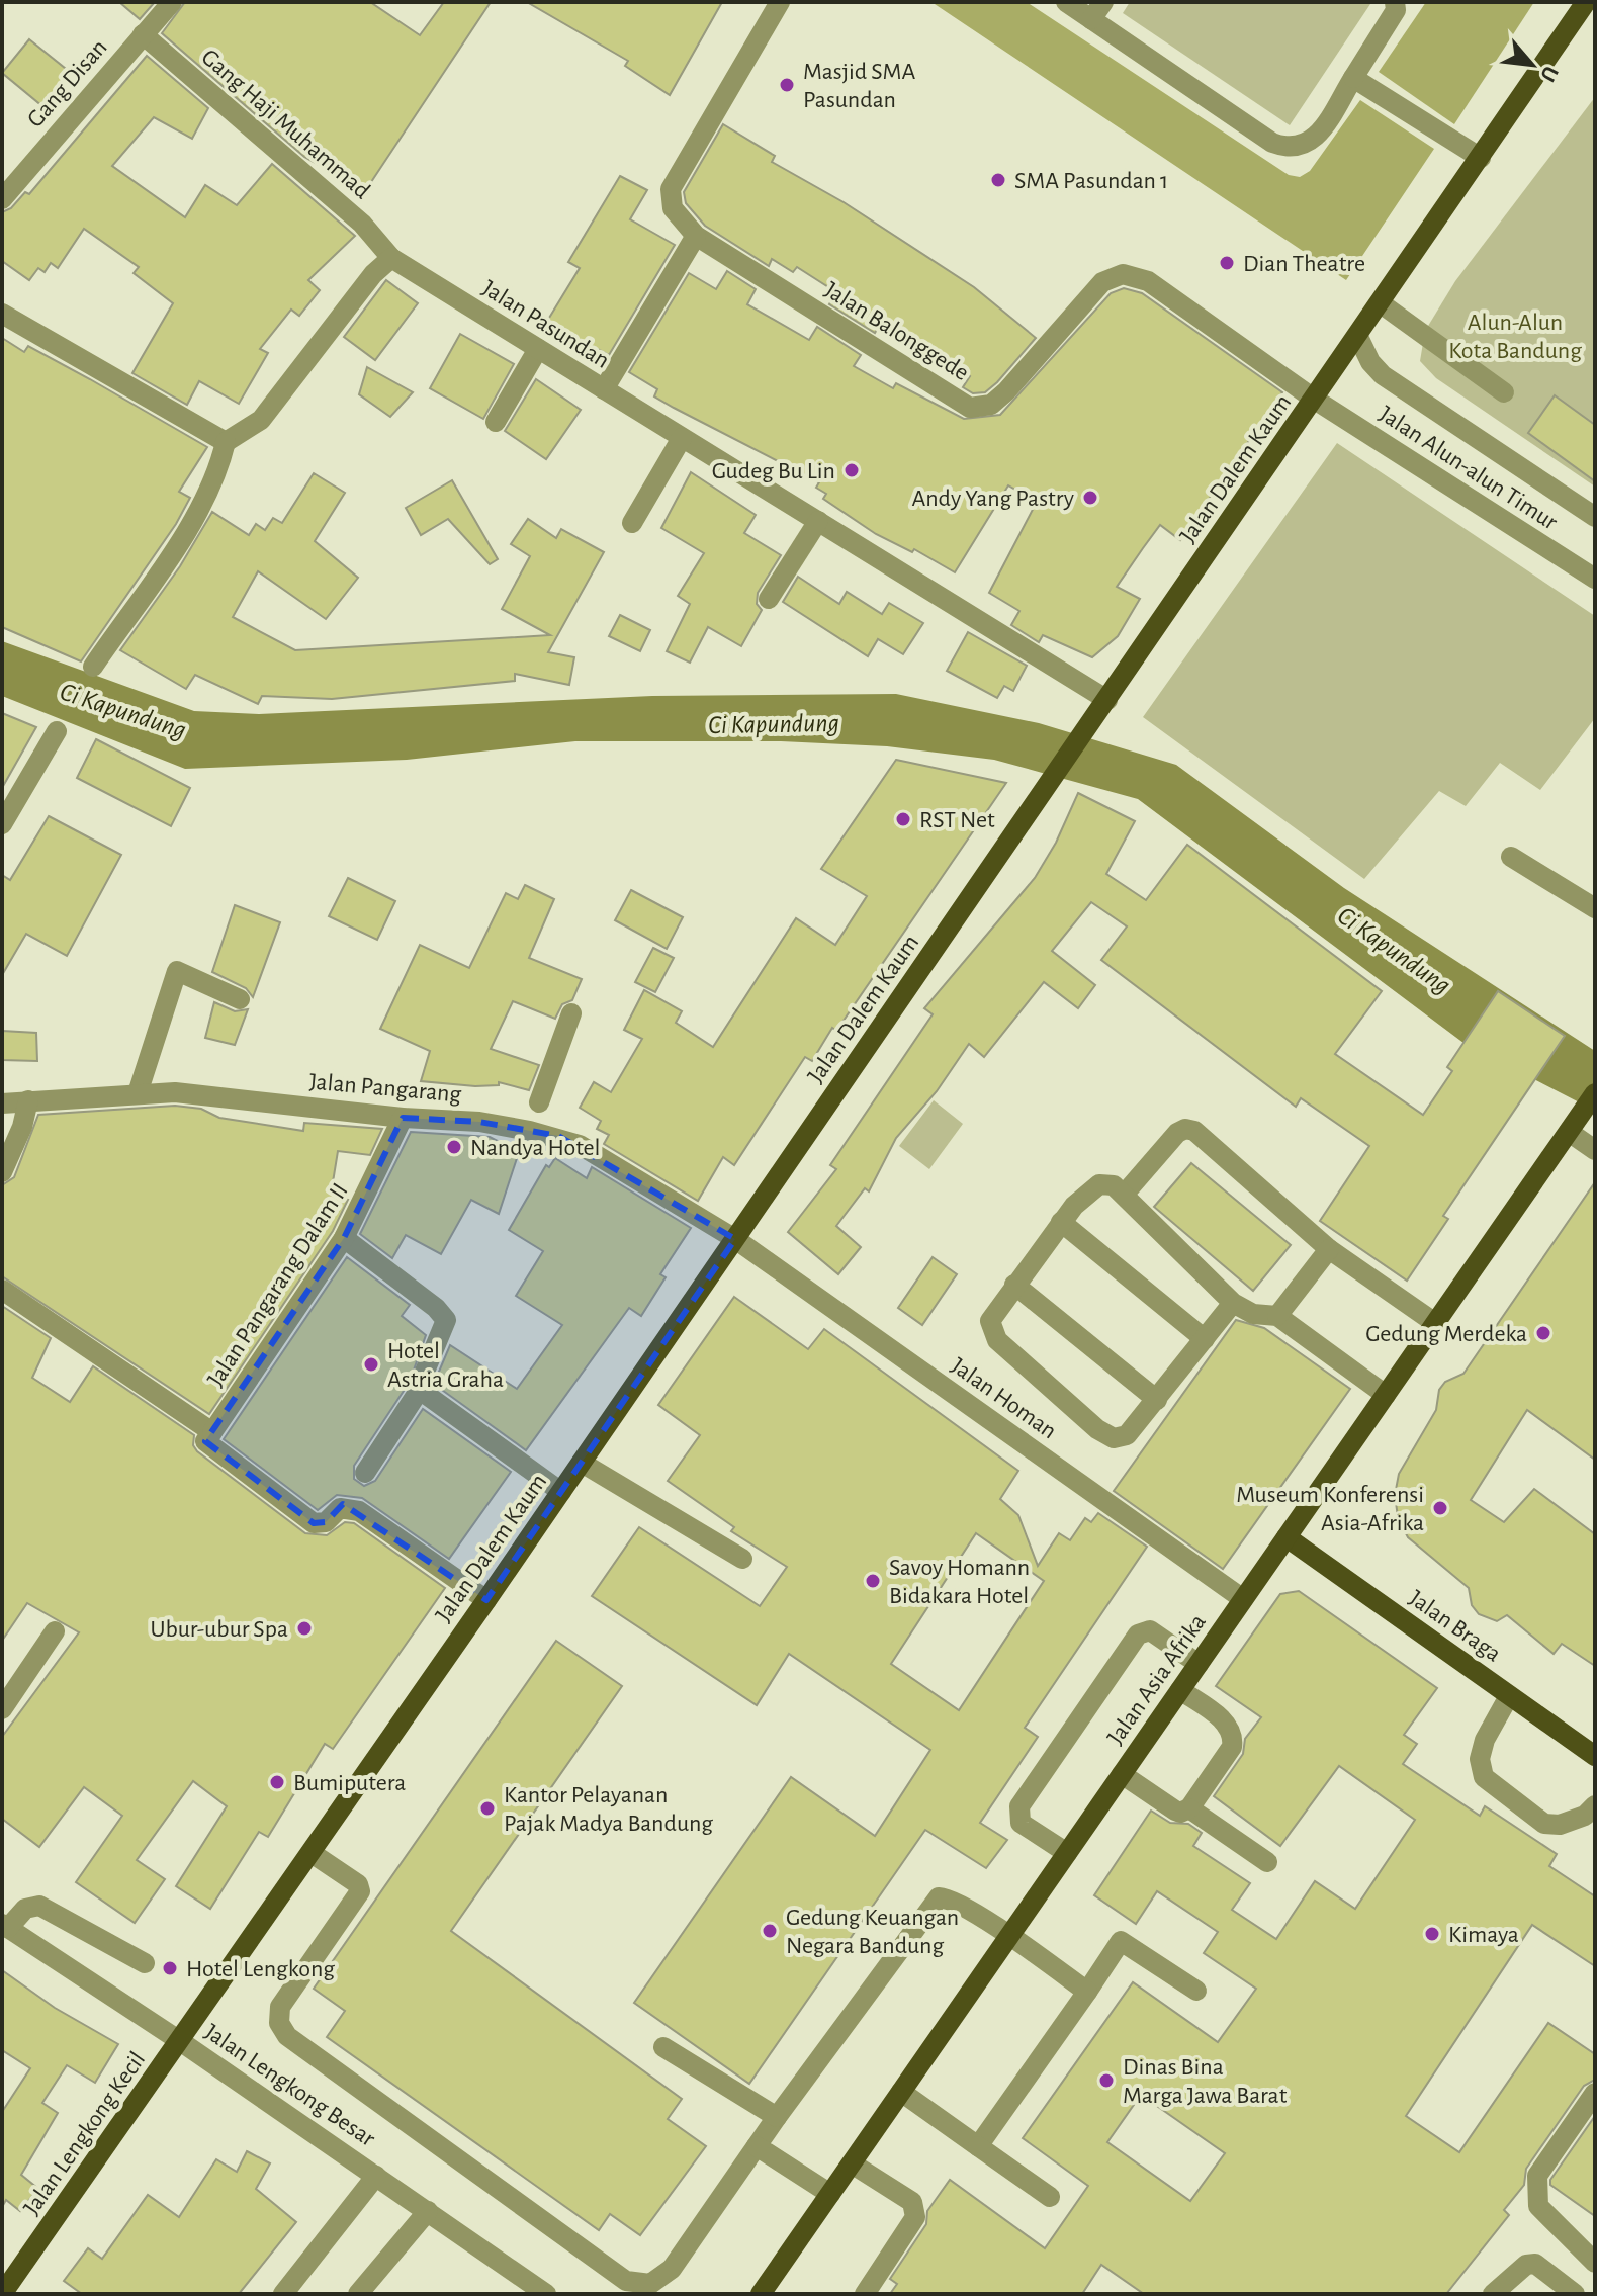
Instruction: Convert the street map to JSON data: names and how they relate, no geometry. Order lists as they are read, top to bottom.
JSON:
{
  "streets": {
    "main road": [
      "Jalan Dalem Kaum",
      "Jalan Braga",
      "Jalan Asia Afrika",
      "Jalan Lengkong Kecil"
    ],
    "street": [
      "Gang Disan",
      "Gang Haji Muhammad",
      "Jalan Pasundan",
      "Jalan Balonggede",
      "Jalan Alun-alun Timur",
      "Jalan Pangarang",
      "Jalan Pangarang Dalam II",
      "Jalan Homan",
      "Jalan Lengkong Besar"
    ]
  },
  "crossings": [
    ["Gang Disan", "Gang Haji Muhammad"],
    ["Gang Haji Muhammad", "Jalan Pasundan"],
    ["Jalan Pasundan", "Jalan Dalem Kaum"],
    ["Jalan Balonggede", "Jalan Alun-alun Timur"],
    ["Jalan Balonggede", "Jalan Dalem Kaum"],
    ["Jalan Alun-alun Timur", "Jalan Dalem Kaum"],
    ["Jalan Dalem Kaum", "Jalan Pangarang"],
    ["Jalan Dalem Kaum", "Jalan Homan"],
    ["Jalan Dalem Kaum", "Jalan Lengkong Besar"],
    ["Jalan Dalem Kaum", "Jalan Lengkong Kecil"],
    ["Jalan Pangarang", "Jalan Pangarang Dalam II"],
    ["Jalan Pangarang", "Jalan Homan"],
    ["Jalan Homan", "Jalan Asia Afrika"],
    ["Jalan Braga", "Jalan Asia Afrika"],
    ["Jalan Lengkong Besar", "Jalan Lengkong Kecil"]
  ],
  "water": ["Ci Kapundung"],
  "parks": ["Alun-Alun Kota Bandung"],
  "places": [
    "Masjid SMA Pasundan",
    "SMA Pasundan 1",
    "Dian Theatre",
    "Gudeg Bu Lin",
    "Andy Yang Pastry",
    "RST Net",
    "Nandya Hotel",
    "Gedung Merdeka",
    "Hotel Astria Graha",
    "Museum Konferensi Asia-Afrika",
    "Savoy Homann Bidakara Hotel",
    "Ubur-ubur Spa",
    "Bumiputera",
    "Kantor Pelayanan Pajak Madya Bandung",
    "Gedung Keuangan Negara Bandung",
    "Kimaya",
    "Hotel Lengkong",
    "Dinas Bina Marga Jawa Barat"
  ],
  "north": "bottom right"
}
